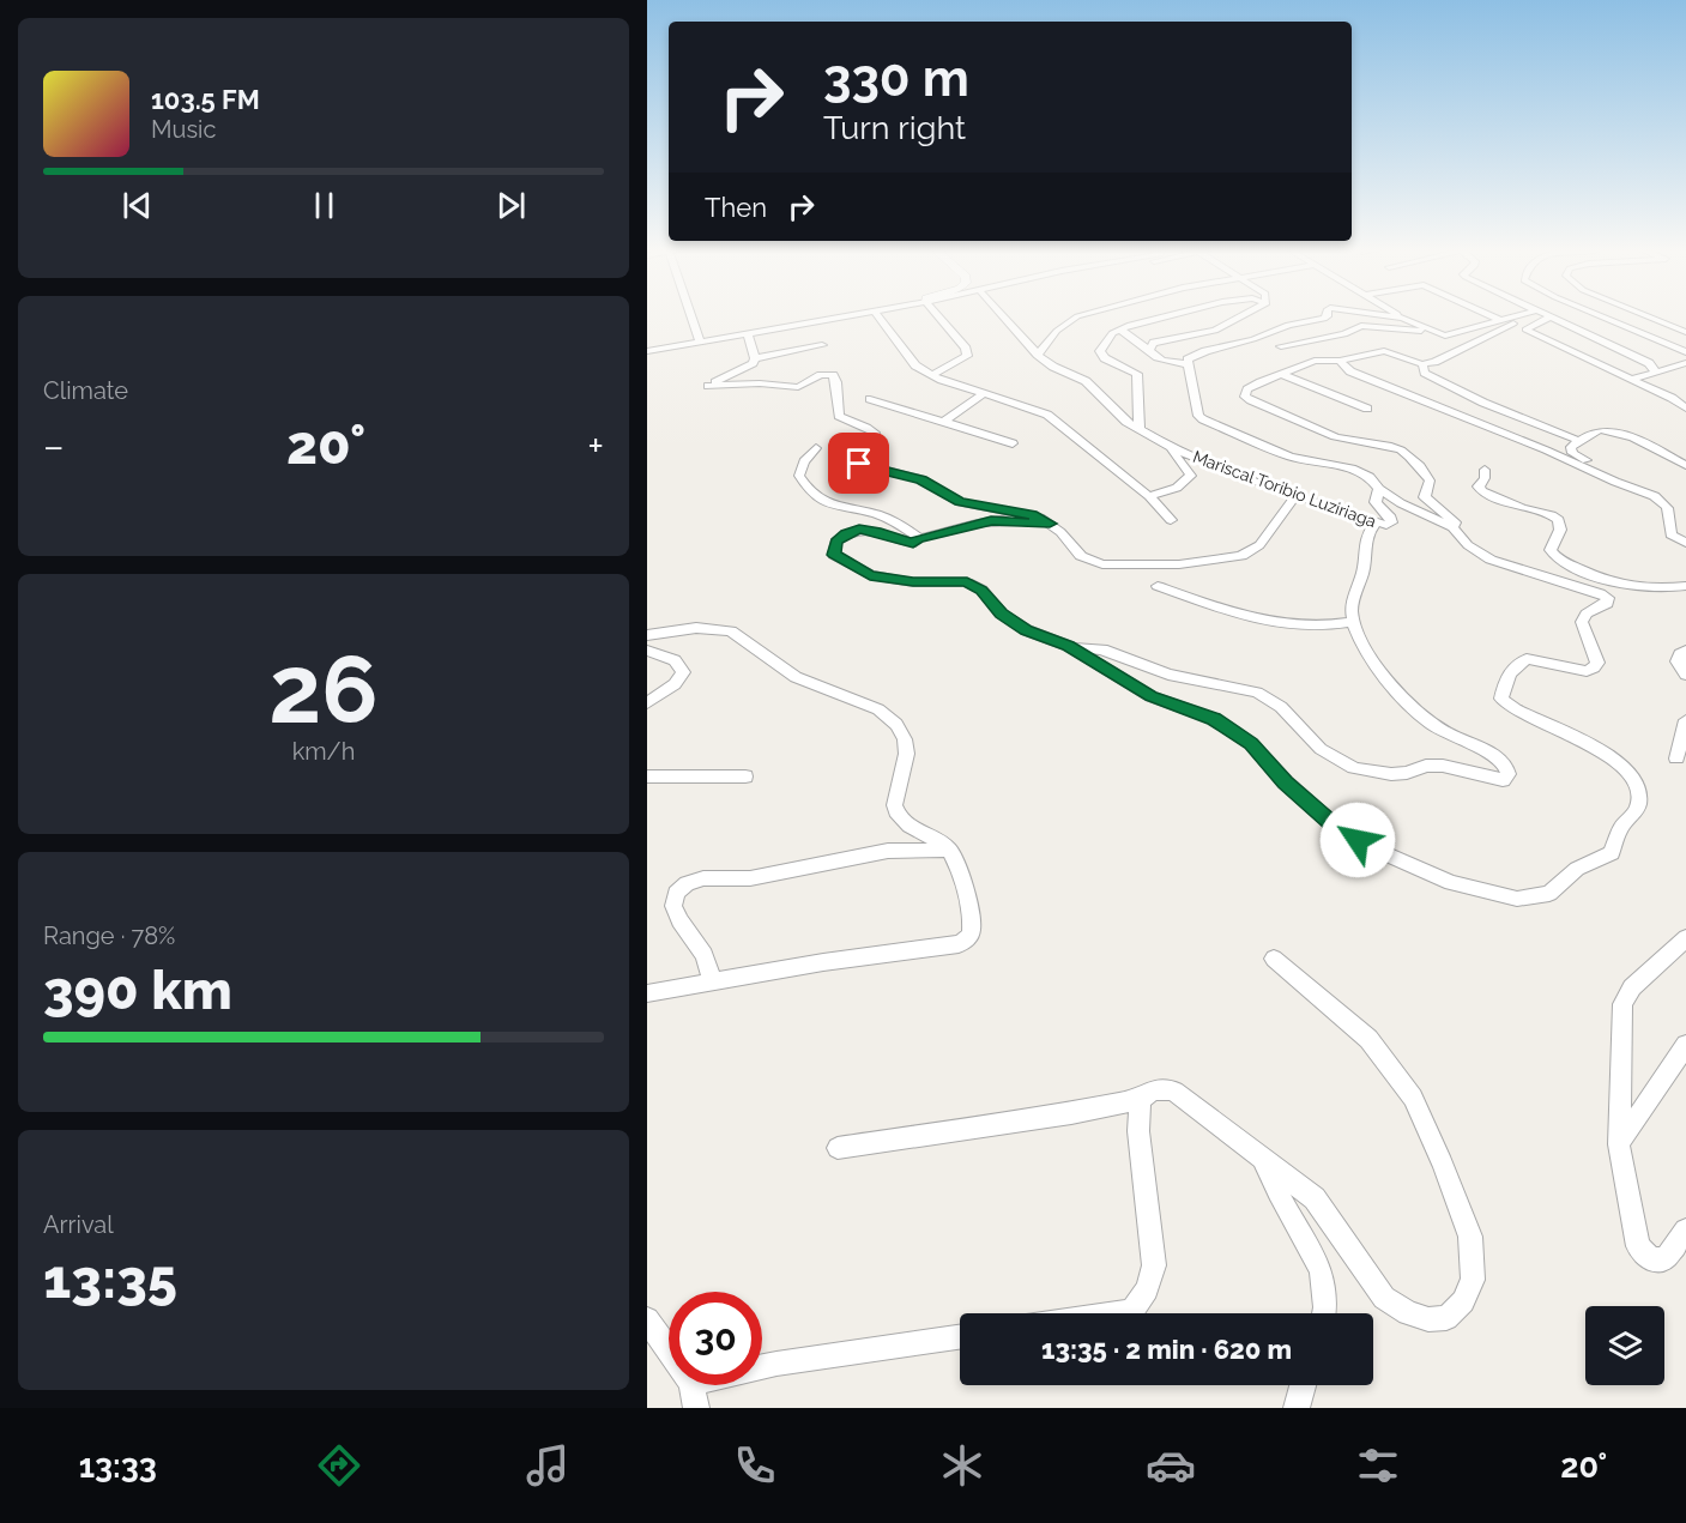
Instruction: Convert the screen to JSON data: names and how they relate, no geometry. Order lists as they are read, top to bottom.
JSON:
{
  "streets": {
    "street": ["Mariscal Toribio Luziriaga"]
  },
  "page": {
    "turn": ["330 m", "Turn right"],
    "song": ["103.5 FM", "Music"],
    "then": "Then",
    "tile": [
      "Climate",
      ["26", "km/h"],
      ["Range · 78%", "390 km"],
      ["Arrival", "13:35"]
    ],
    "heat": ["−", "20°", "+"],
    "limit": "30",
    "trip": "13:35 · 2 min · 620 m",
    "tabs": ["13:33", "20°"]
  }
}
